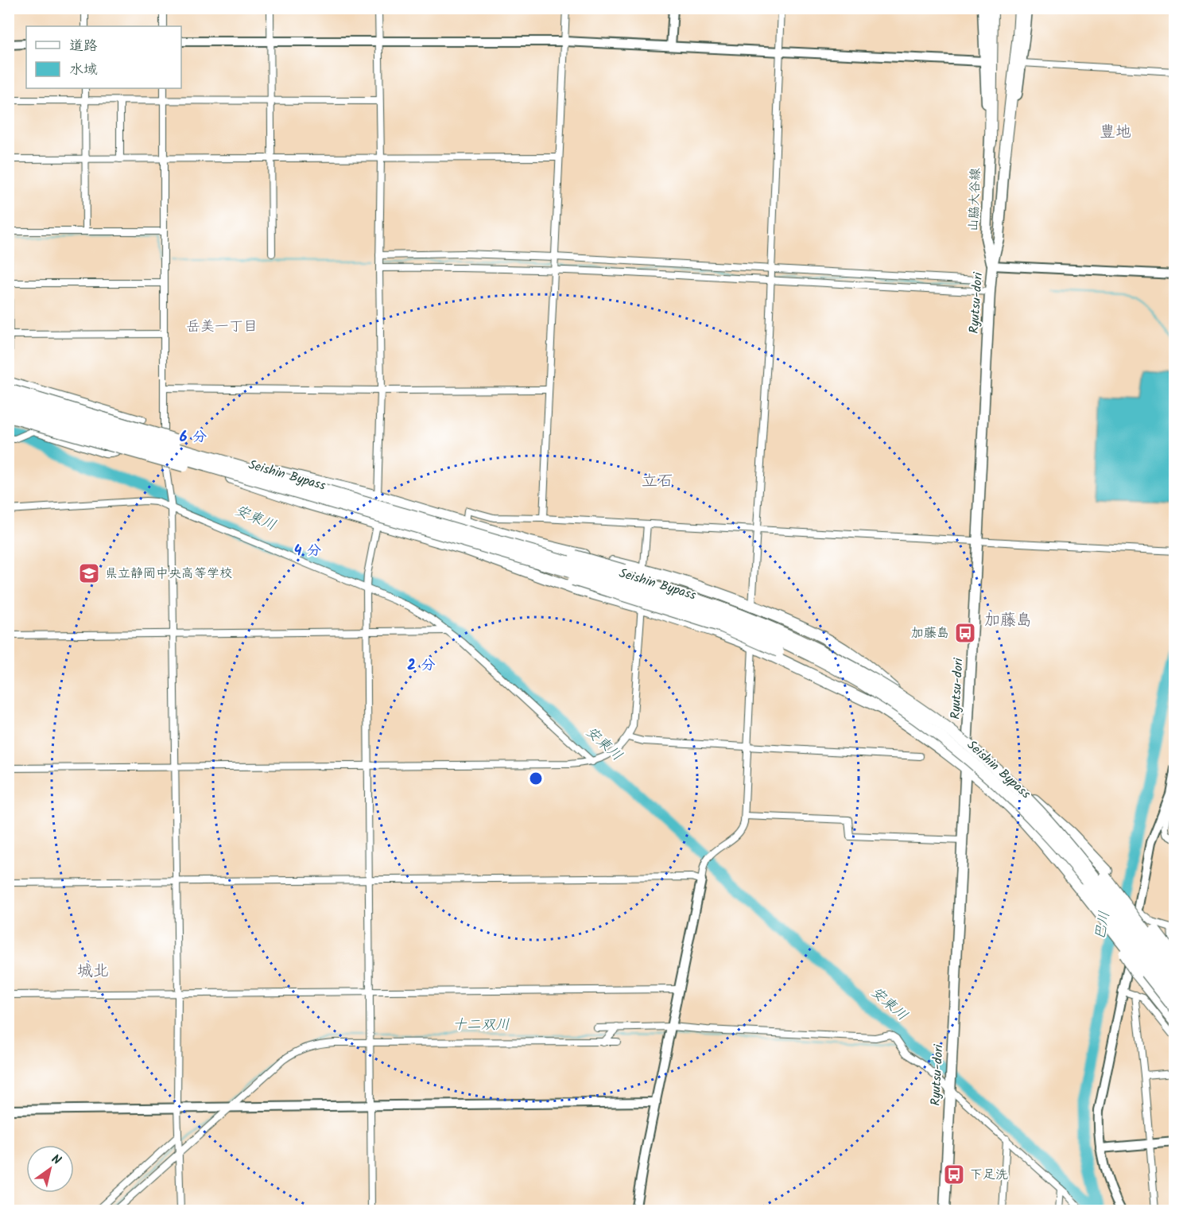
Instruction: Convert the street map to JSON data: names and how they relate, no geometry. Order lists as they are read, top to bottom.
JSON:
{
  "streets": {
    "highway": ["Seishin Bypass"],
    "main road": ["山脇大谷線", "Ryutsu-dori"]
  },
  "crossings": [
    ["山脇大谷線", "Ryutsu-dori"]
  ],
  "districts": [
    "豊地",
    "岳美一丁目",
    "立石",
    "加藤島",
    "城北"
  ],
  "water": ["安東川", "巴川", "十二双川"],
  "places": {
    "school or university": ["県立静岡中央高等学校"],
    "bus stop": ["加藤島", "下足洗"]
  },
  "legend": ["道路", "水域"],
  "north": "top right",
  "rings": ["6 分", "4 分", "2 分"]
}
